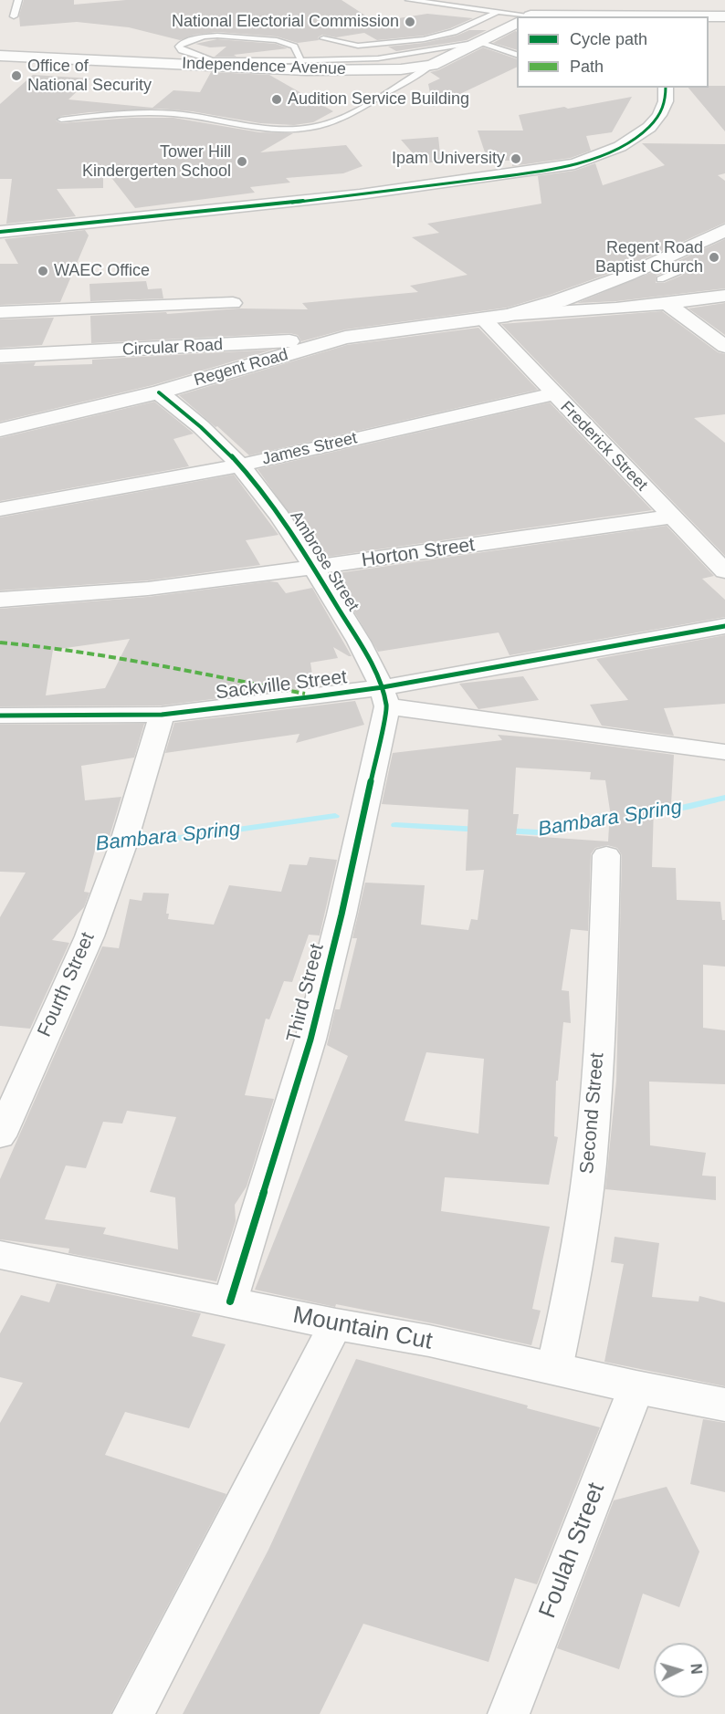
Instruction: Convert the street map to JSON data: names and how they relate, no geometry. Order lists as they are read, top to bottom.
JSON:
{
  "streets": {
    "street": [
      "Independence Avenue",
      "Circular Road",
      "Regent Road",
      "Frederick Street",
      "James Street",
      "Horton Street",
      "Ambrose Street",
      "Sackville Street",
      "Fourth Street",
      "Third Street",
      "Second Street",
      "Mountain Cut",
      "Foulah Street"
    ]
  },
  "crossings": [
    ["Circular Road", "Regent Road"],
    ["Regent Road", "Frederick Street"],
    ["Regent Road", "Ambrose Street"],
    ["Frederick Street", "James Street"],
    ["Frederick Street", "Horton Street"],
    ["James Street", "Ambrose Street"],
    ["Horton Street", "Ambrose Street"],
    ["Ambrose Street", "Sackville Street"],
    ["Ambrose Street", "Third Street"],
    ["Sackville Street", "Fourth Street"],
    ["Sackville Street", "Third Street"],
    ["Third Street", "Mountain Cut"],
    ["Second Street", "Mountain Cut"],
    ["Mountain Cut", "Foulah Street"]
  ],
  "water": ["Bambara Spring"],
  "places": [
    "National Electorial Commission",
    "Office of National Security",
    "Audition Service Building",
    "Ipam University",
    "Tower Hill Kindergerten School",
    "Regent Road Baptist Church",
    "WAEC Office"
  ],
  "legend": ["Cycle path", "Path"],
  "north": "right"
}
